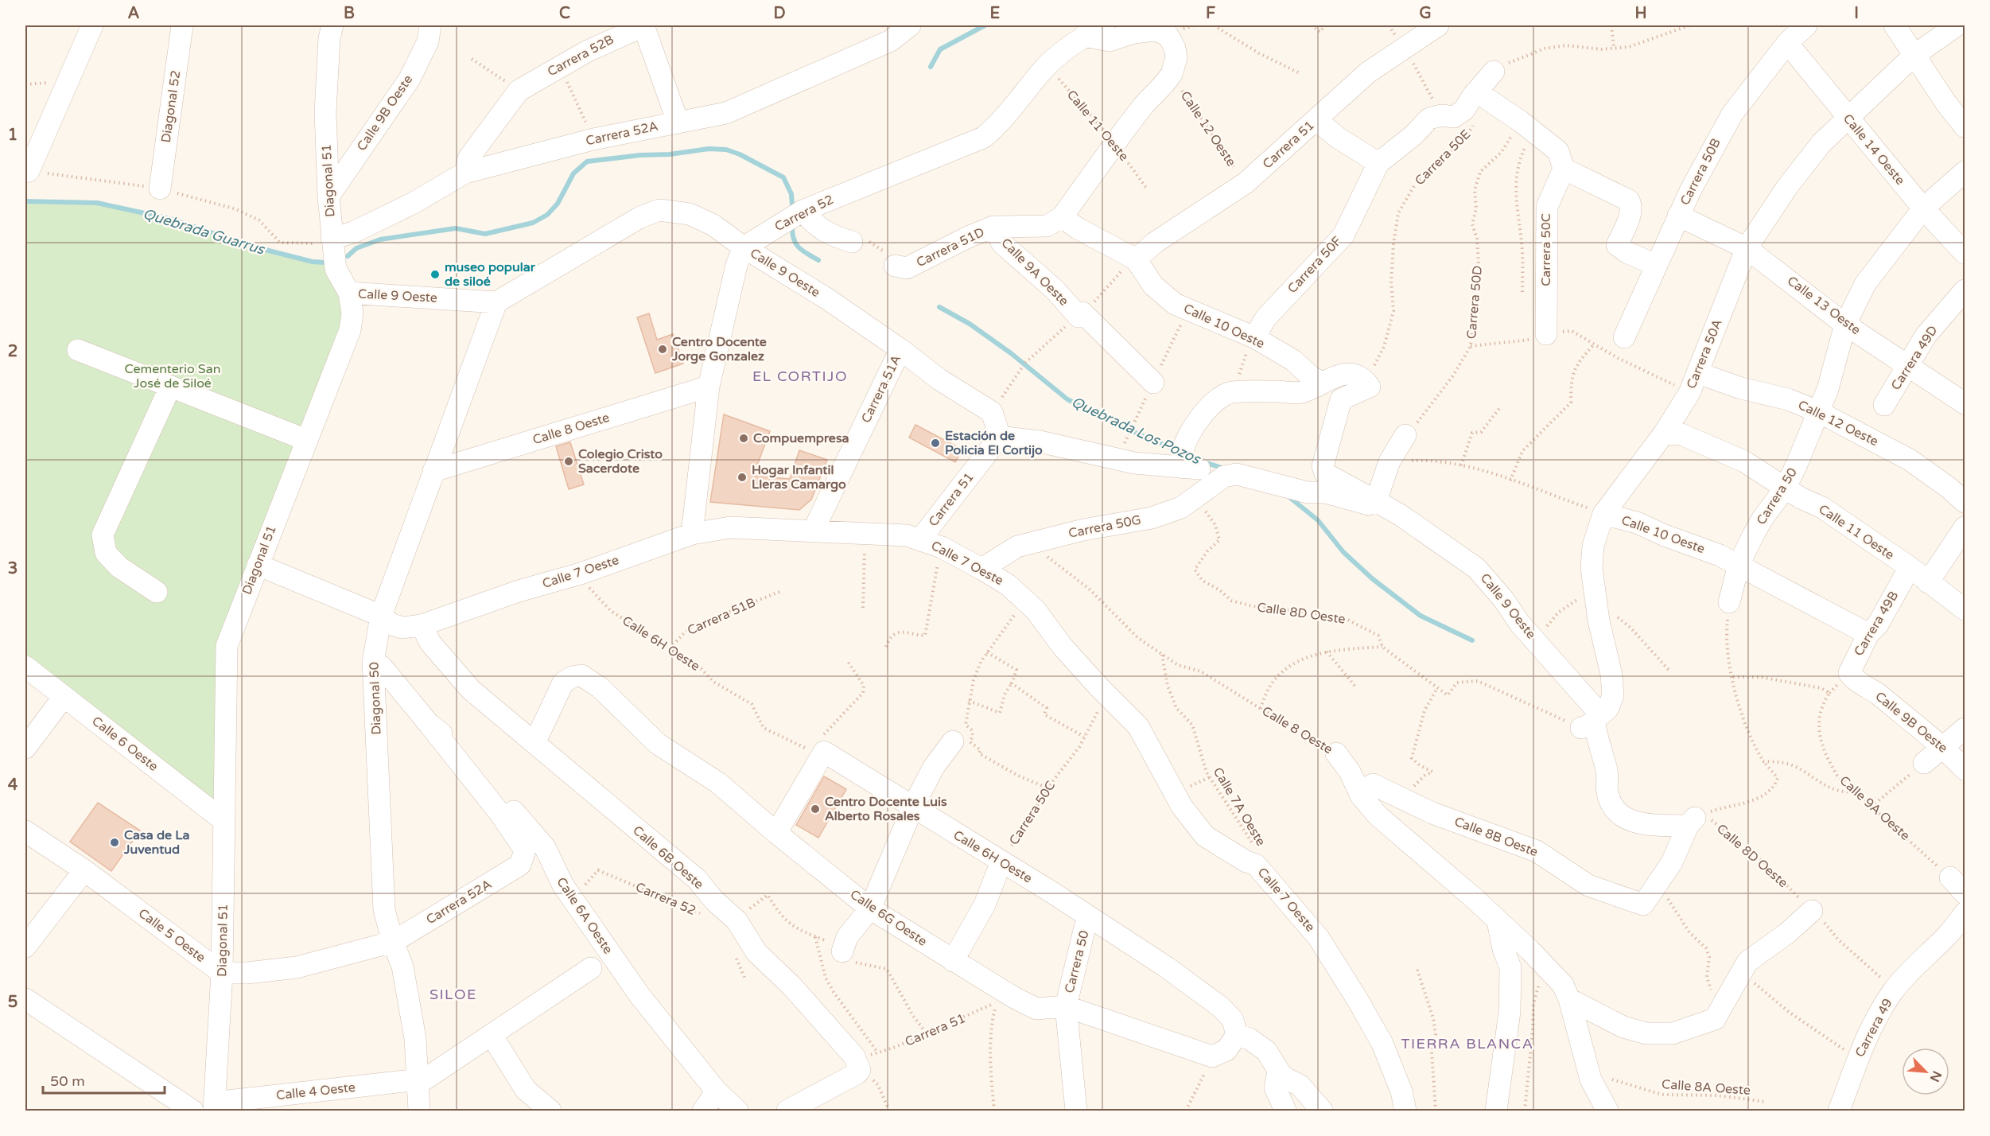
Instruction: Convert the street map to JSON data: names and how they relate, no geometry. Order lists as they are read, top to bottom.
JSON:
{
  "streets": {
    "street": [
      "Carrera 52B",
      "Diagonal 52",
      "Calle 9B Oeste",
      "Calle 11 Oeste",
      "Calle 12 Oeste",
      "Carrera 52A",
      "Carrera 51",
      "Calle 14 Oeste",
      "Carrera 50B",
      "Diagonal 51",
      "Carrera 52",
      "Carrera 51D",
      "Carrera 50C",
      "Carrera 50F",
      "Calle 9A Oeste",
      "Calle 9 Oeste",
      "Calle 13 Oeste",
      "Calle 10 Oeste",
      "Carrera 50A",
      "Carrera 49D",
      "Carrera 51A",
      "Calle 8 Oeste",
      "Carrera 50",
      "Carrera 50G",
      "Calle 7 Oeste",
      "Carrera 49B",
      "Calle 6H Oeste",
      "Diagonal 50",
      "Calle 6 Oeste",
      "Calle 8B Oeste",
      "Calle 6B Oeste",
      "Calle 6A Oeste",
      "Calle 6G Oeste",
      "Calle 5 Oeste",
      "Carrera 49",
      "Calle 4 Oeste"
    ],
    "path": [
      "Carrera 50E",
      "Carrera 50D",
      "Calle 8D Oeste",
      "Carrera 51B",
      "Calle 7A Oeste",
      "Calle 8A Oeste"
    ]
  },
  "crossings": [
    ["Calle 9B Oeste", "Diagonal 51"],
    ["Calle 9B Oeste", "Carrera 49B"],
    ["Calle 11 Oeste", "Carrera 52"],
    ["Calle 11 Oeste", "Carrera 50A"],
    ["Calle 11 Oeste", "Carrera 50"],
    ["Calle 11 Oeste", "Carrera 49B"],
    ["Calle 12 Oeste", "Carrera 51"],
    ["Calle 12 Oeste", "Carrera 50A"],
    ["Calle 12 Oeste", "Carrera 50"],
    ["Carrera 52A", "Diagonal 51"],
    ["Carrera 52A", "Diagonal 50"],
    ["Carrera 52A", "Calle 6A Oeste"],
    ["Carrera 51", "Calle 10 Oeste"],
    ["Carrera 51", "Calle 7 Oeste"],
    ["Carrera 51", "Calle 6B Oeste"],
    ["Calle 14 Oeste", "Carrera 50B"],
    ["Calle 14 Oeste", "Carrera 50A"],
    ["Calle 14 Oeste", "Carrera 50"],
    ["Carrera 50E", "Carrera 50F"],
    ["Carrera 50E", "Calle 9 Oeste"],
    ["Carrera 50B", "Calle 13 Oeste"],
    ["Diagonal 51", "Calle 9 Oeste"],
    ["Diagonal 51", "Calle 7 Oeste"],
    ["Diagonal 51", "Calle 6 Oeste"],
    ["Diagonal 51", "Calle 5 Oeste"],
    ["Diagonal 51", "Calle 4 Oeste"],
    ["Carrera 52", "Calle 9 Oeste"],
    ["Carrera 52", "Calle 6A Oeste"],
    ["Carrera 51D", "Calle 9A Oeste"],
    ["Carrera 51D", "Calle 10 Oeste"],
    ["Carrera 50C", "Calle 7 Oeste"],
    ["Carrera 50C", "Calle 6H Oeste"],
    ["Carrera 50F", "Calle 10 Oeste"],
    ["Calle 9 Oeste", "Carrera 50A"],
    ["Calle 9 Oeste", "Carrera 51A"],
    ["Calle 9 Oeste", "Carrera 50G"],
    ["Calle 9 Oeste", "Diagonal 50"],
    ["Calle 13 Oeste", "Carrera 50A"],
    ["Calle 13 Oeste", "Carrera 49D"],
    ["Calle 13 Oeste", "Carrera 50"],
    ["Calle 10 Oeste", "Carrera 50A"],
    ["Calle 10 Oeste", "Carrera 50"],
    ["Calle 10 Oeste", "Carrera 49B"],
    ["Carrera 51A", "Calle 7 Oeste"],
    ["Calle 8 Oeste", "Carrera 50G"],
    ["Calle 8 Oeste", "Diagonal 50"],
    ["Calle 8 Oeste", "Calle 7A Oeste"],
    ["Calle 8 Oeste", "Calle 8B Oeste"],
    ["Carrera 50", "Calle 6H Oeste"],
    ["Carrera 50", "Calle 6G Oeste"],
    ["Carrera 50G", "Calle 7 Oeste"],
    ["Carrera 50G", "Calle 8D Oeste"],
    ["Calle 7 Oeste", "Calle 6H Oeste"],
    ["Calle 7 Oeste", "Diagonal 50"],
    ["Calle 7 Oeste", "Calle 7A Oeste"],
    ["Calle 7 Oeste", "Calle 6B Oeste"],
    ["Calle 8D Oeste", "Carrera 49"],
    ["Carrera 51B", "Calle 6H Oeste"],
    ["Diagonal 50", "Calle 6A Oeste"],
    ["Diagonal 50", "Calle 4 Oeste"],
    ["Calle 6B Oeste", "Calle 6G Oeste"]
  ],
  "districts": ["EL CORTIJO", "SILOE", "TIERRA BLANCA"],
  "water": ["Quebrada Guarrus", "Quebrada Los Pozos"],
  "parks": ["Cementerio San José de Siloé"],
  "places": [
    "museo popular de siloé",
    "Centro Docente Jorge Gonzalez",
    "Compuempresa",
    "Estación de Policia El Cortijo",
    "Colegio Cristo Sacerdote",
    "Hogar Infantil Lleras Camargo",
    "Centro Docente Luis Alberto Rosales",
    "Casa de La Juventud"
  ],
  "scale_bar": "50 m",
  "north": "bottom right",
  "grid": {
    "columns": [
      "A",
      "B",
      "C",
      "D",
      "E",
      "F",
      "G",
      "H",
      "I"
    ],
    "rows": [
      "1",
      "2",
      "3",
      "4",
      "5"
    ]
  }
}
